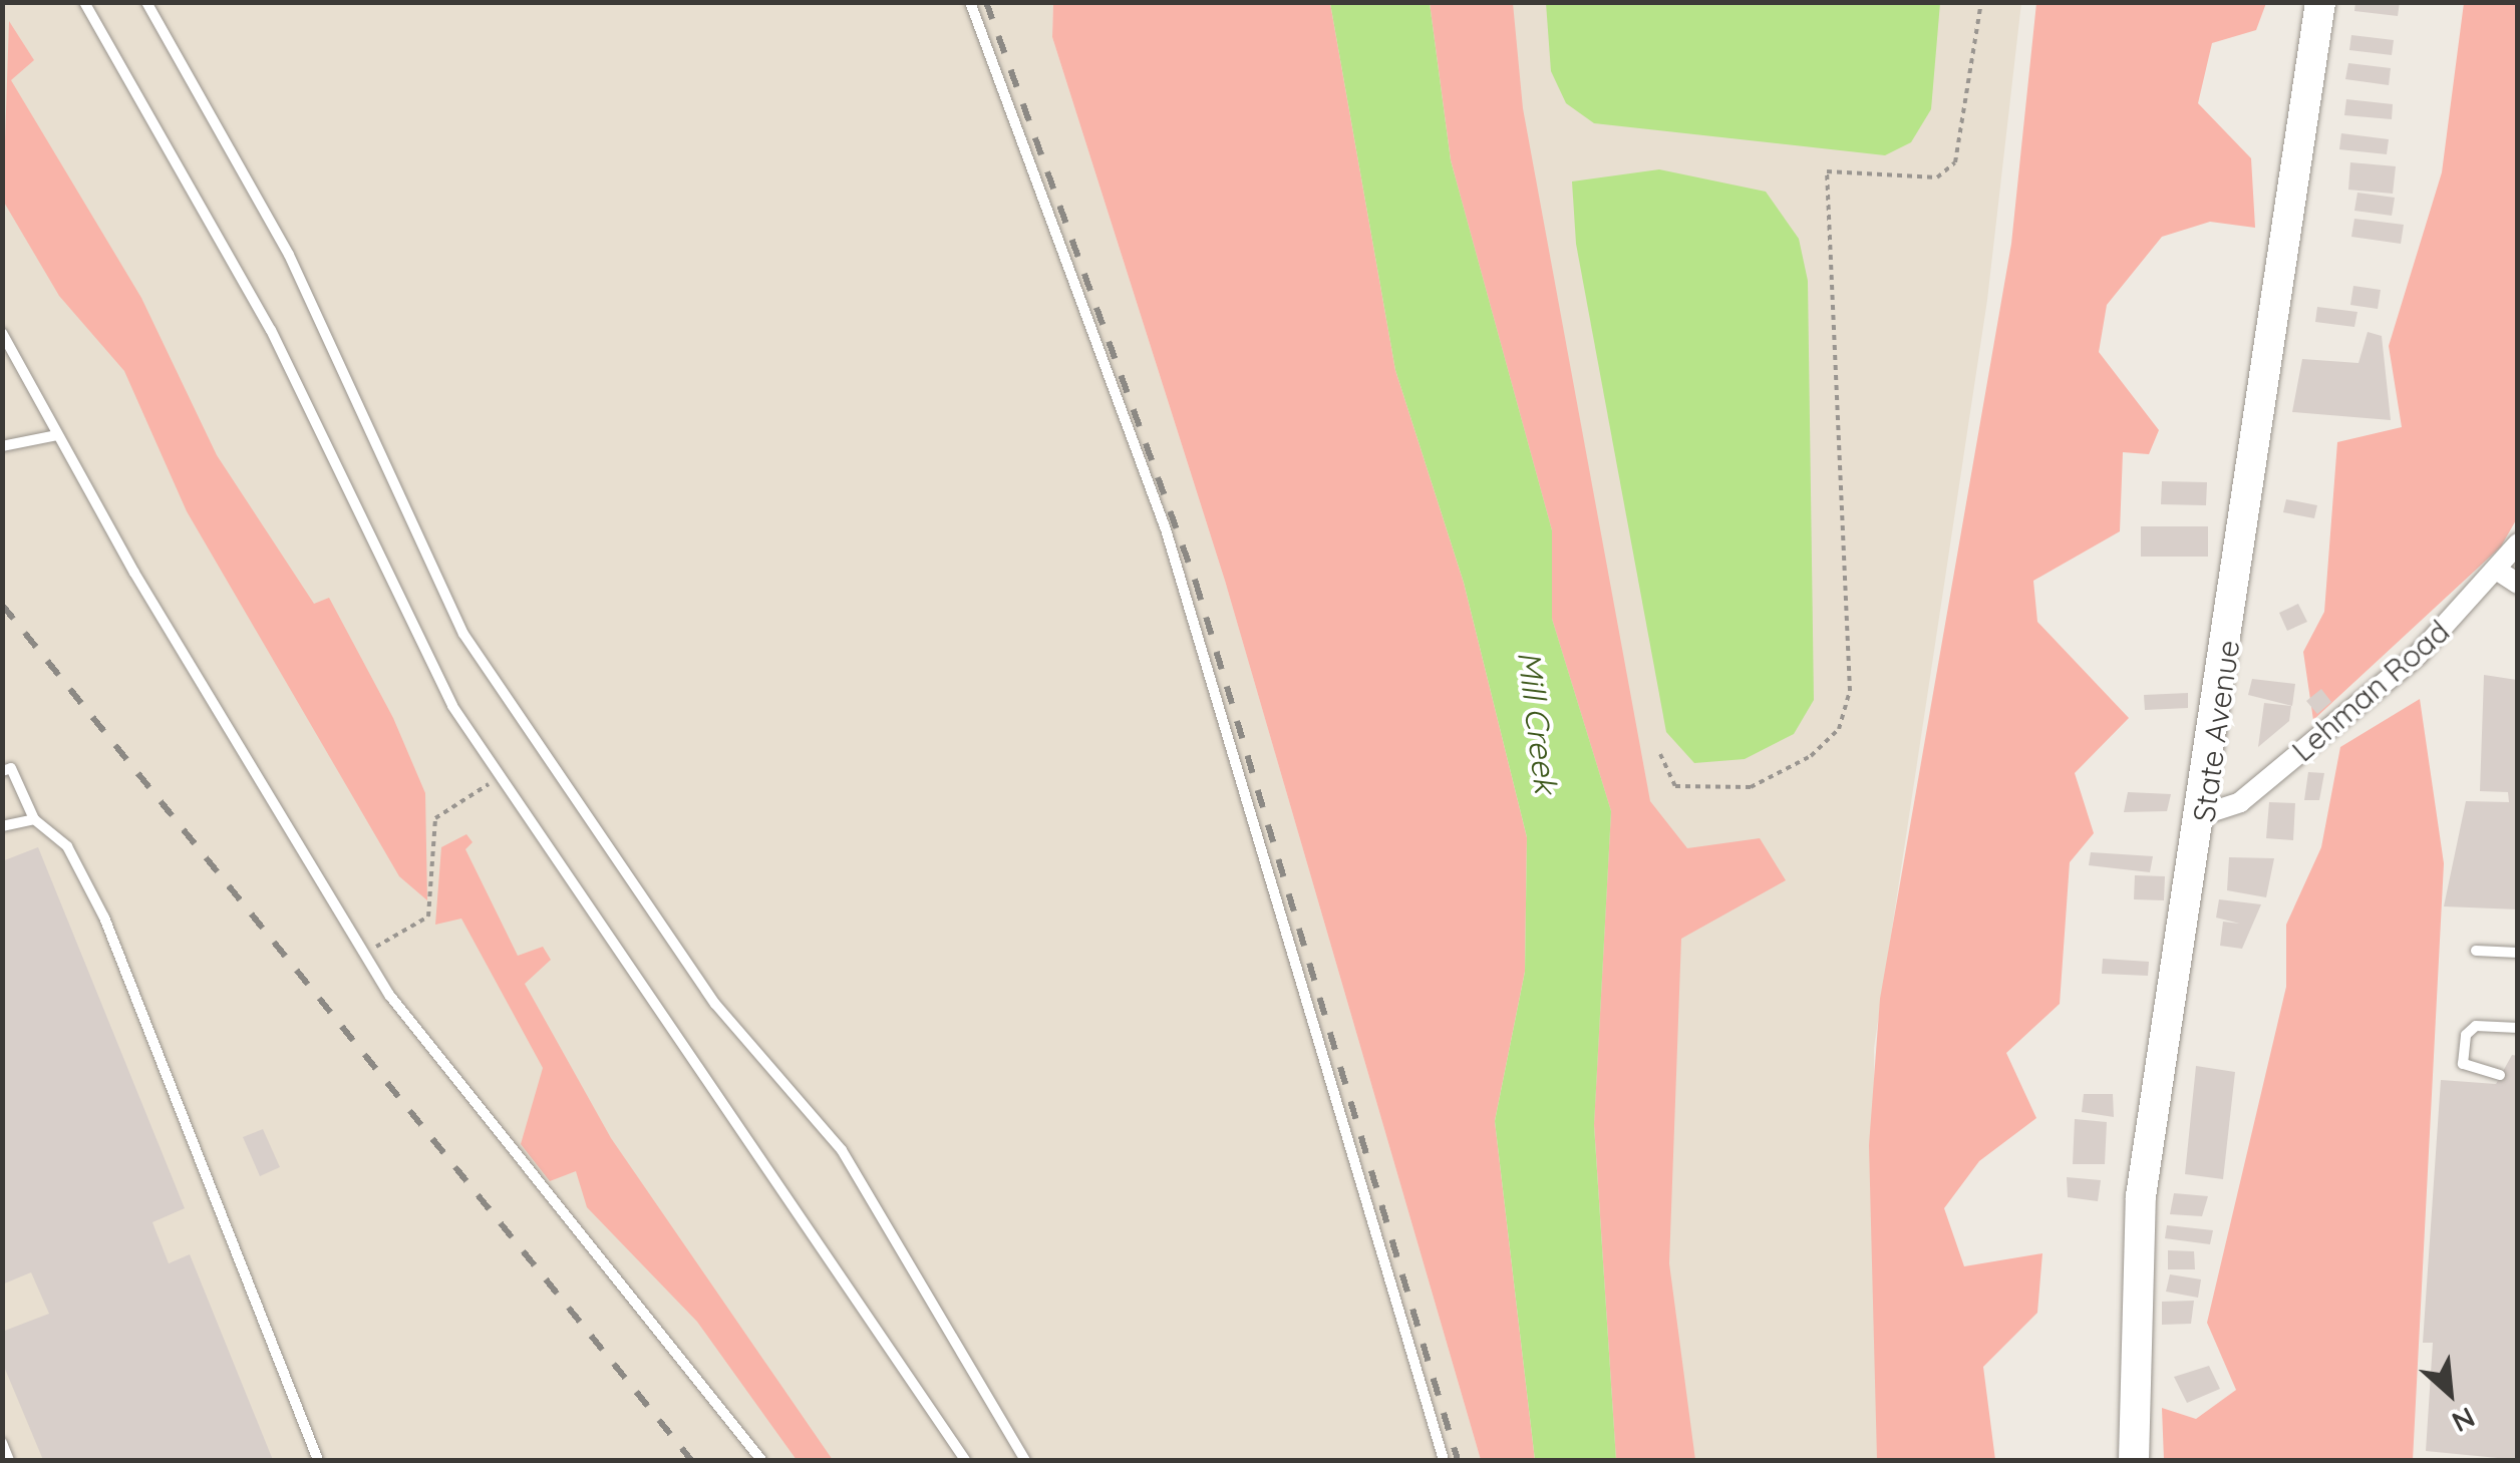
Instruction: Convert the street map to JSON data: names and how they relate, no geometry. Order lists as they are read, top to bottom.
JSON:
{
  "streets": {
    "main road": ["State Avenue"],
    "street": ["Lehman Road"]
  },
  "crossings": [
    ["Lehman Road", "State Avenue"]
  ],
  "water": ["Mill Creek"],
  "north": "bottom right"
}
